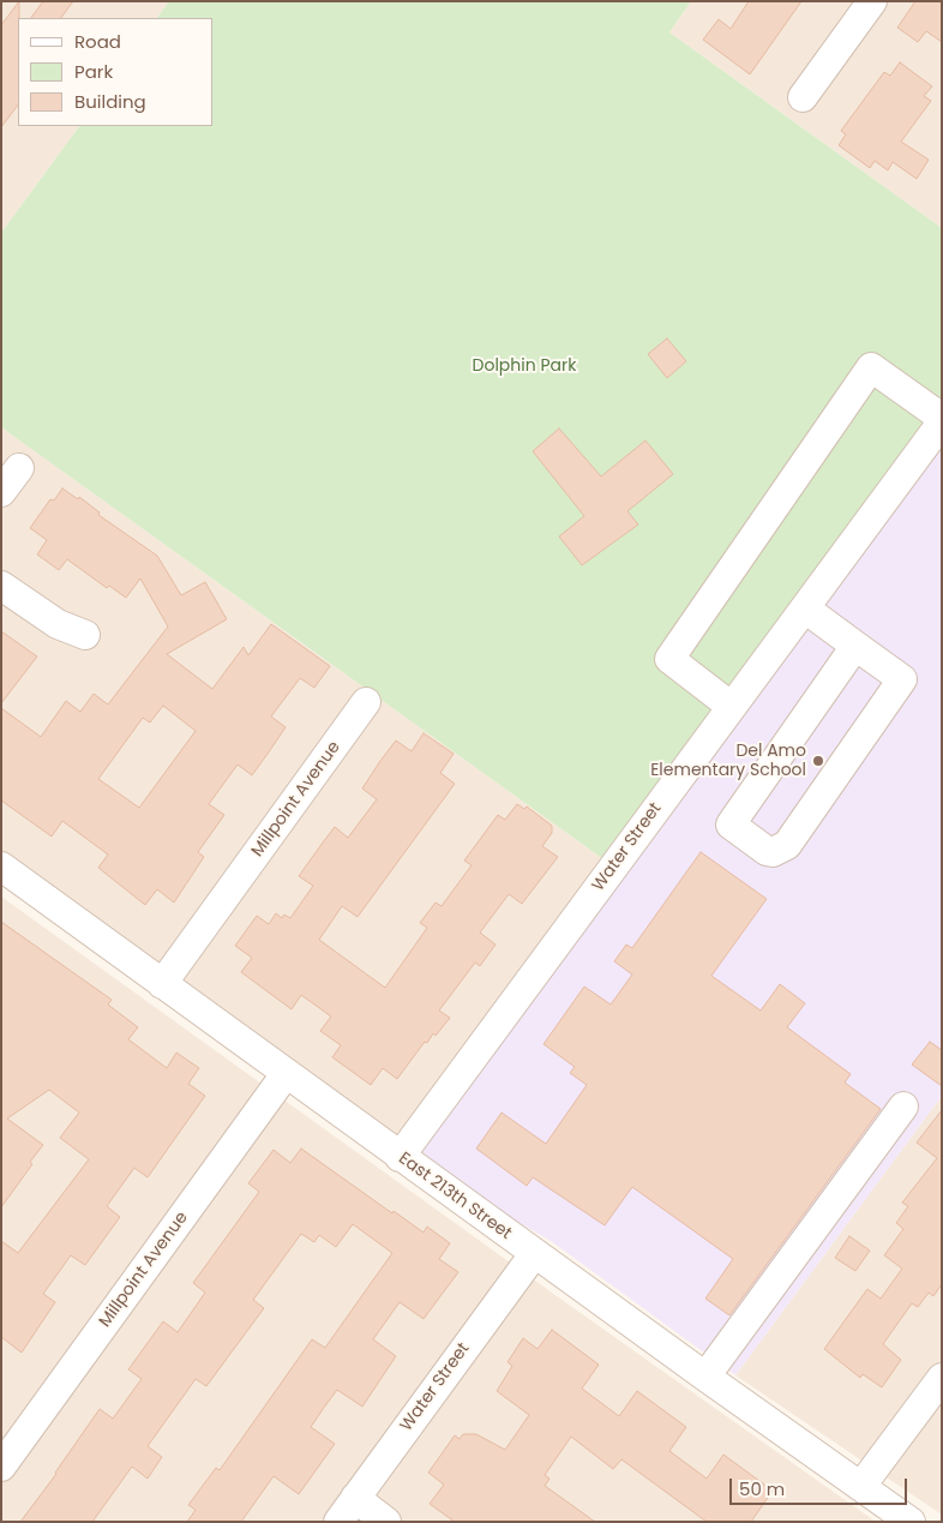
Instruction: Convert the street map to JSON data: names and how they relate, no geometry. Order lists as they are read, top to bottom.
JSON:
{
  "streets": {
    "street": ["Millpoint Avenue", "Water Street", "East 213th Street"]
  },
  "crossings": [
    ["Millpoint Avenue", "East 213th Street"],
    ["Water Street", "East 213th Street"]
  ],
  "parks": ["Dolphin Park"],
  "places": ["Del Amo Elementary School"],
  "legend": ["Road", "Park", "Building"],
  "scale_bar": "50 m"
}
